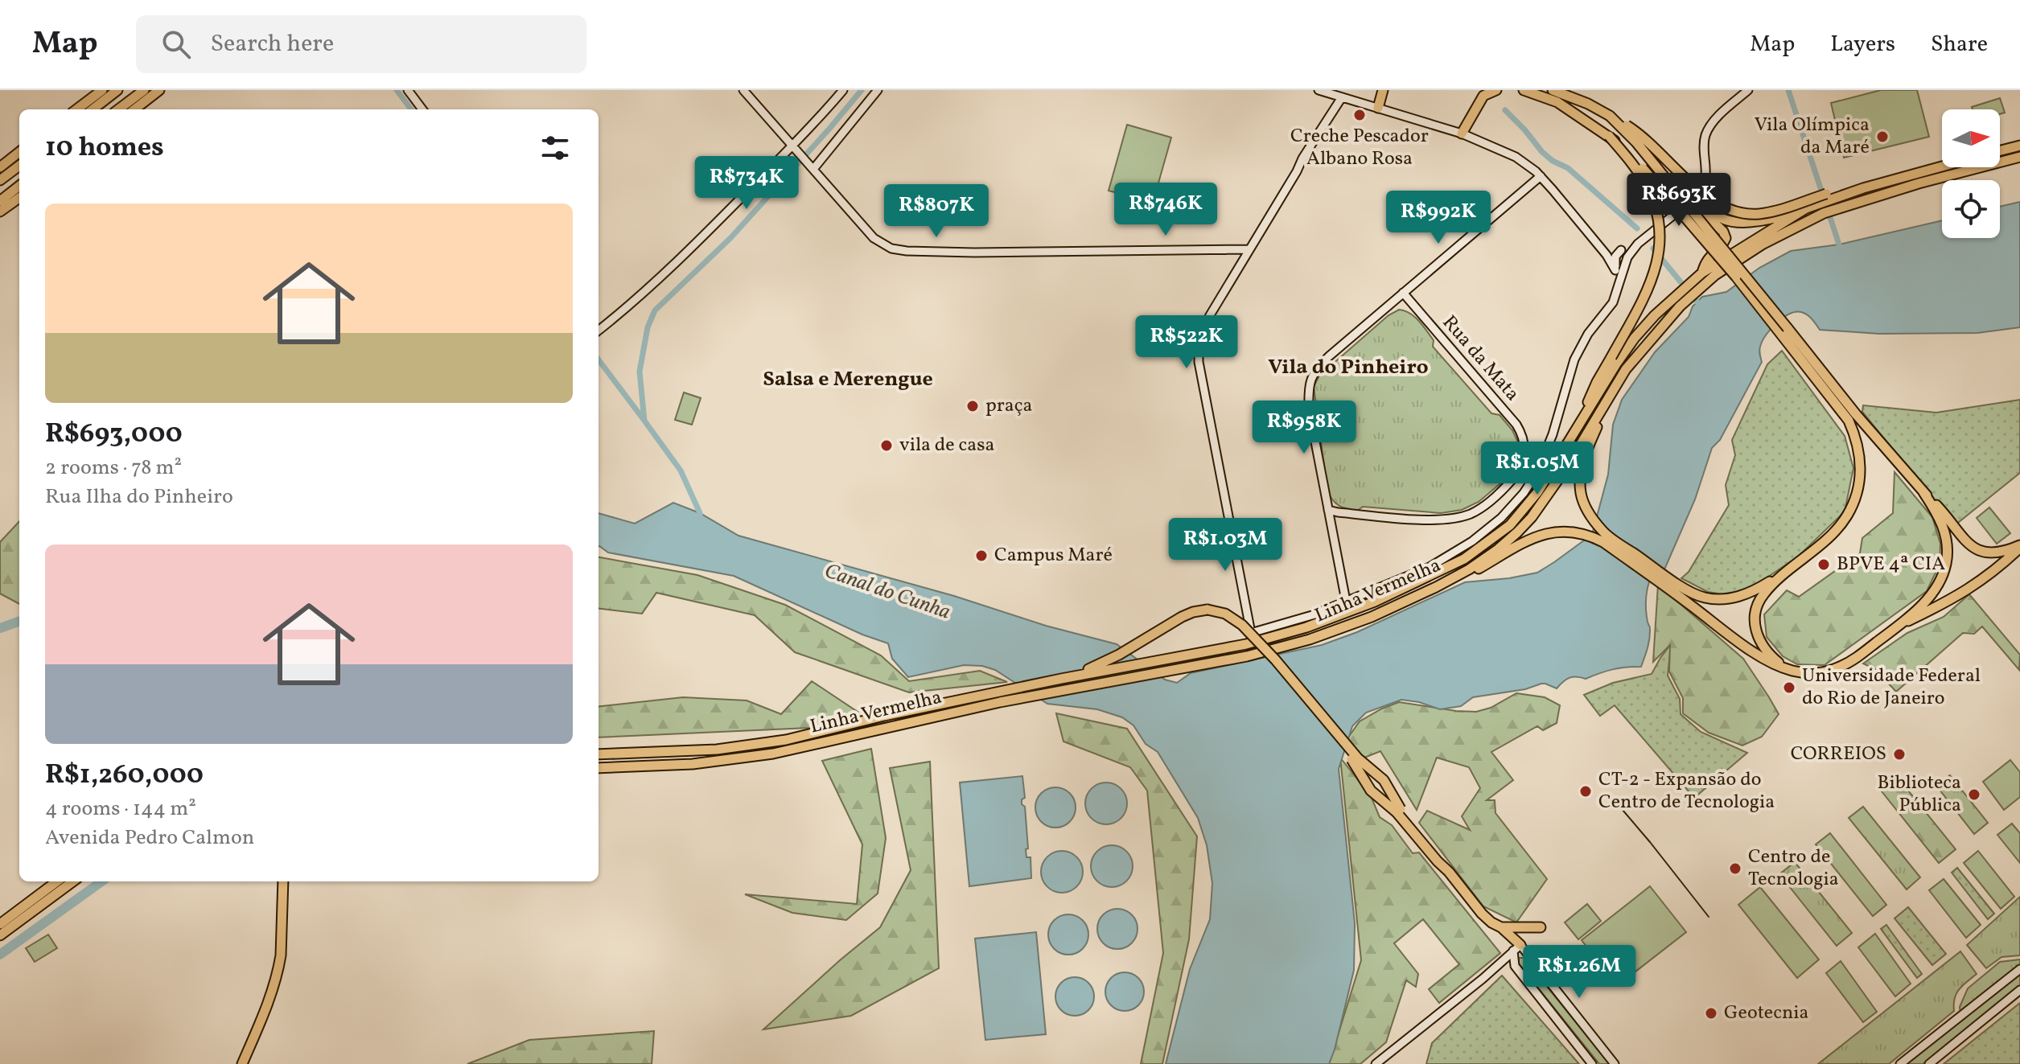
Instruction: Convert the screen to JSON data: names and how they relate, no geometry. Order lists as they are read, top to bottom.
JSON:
{
  "streets": {
    "highway": ["Linha Vermelha"],
    "street": ["Rua da Mata"]
  },
  "districts": ["Vila do Pinheiro", "Salsa e Merengue"],
  "water": ["Canal do Cunha"],
  "places": [
    "Creche Pescador Albano Rosa",
    "Vila Olímpica da Maré",
    "praça",
    "vila de casa",
    "Campus Maré",
    "BPVE 4ª CIA",
    "Universidade Federal do Rio de Janeiro",
    "CORREIOS",
    "CT-2 - Expansão do Centro de Tecnologia",
    "Biblioteca Pública",
    "Centro de Tecnologia",
    "Geotecnia"
  ],
  "north": "right",
  "page": {
    "header": "Map",
    "search": "Search here",
    "nav": ["Map", "Layers", "Share"],
    "heading": "10 homes",
    "price": [
      "R$734K",
      "R$693K",
      "R$746K",
      "R$807K",
      "R$992K",
      "R$522K",
      "R$958K",
      "R$1.05M",
      "R$1.03M",
      "R$1.26M"
    ],
    "list": [
      {
        "name": "R$693,000",
        "note": "2 rooms · 78 m² · Rua Ilha do Pinheiro"
      },
      {
        "name": "R$1,260,000",
        "note": "4 rooms · 144 m² · Avenida Pedro Calmon"
      }
    ]
  }
}
